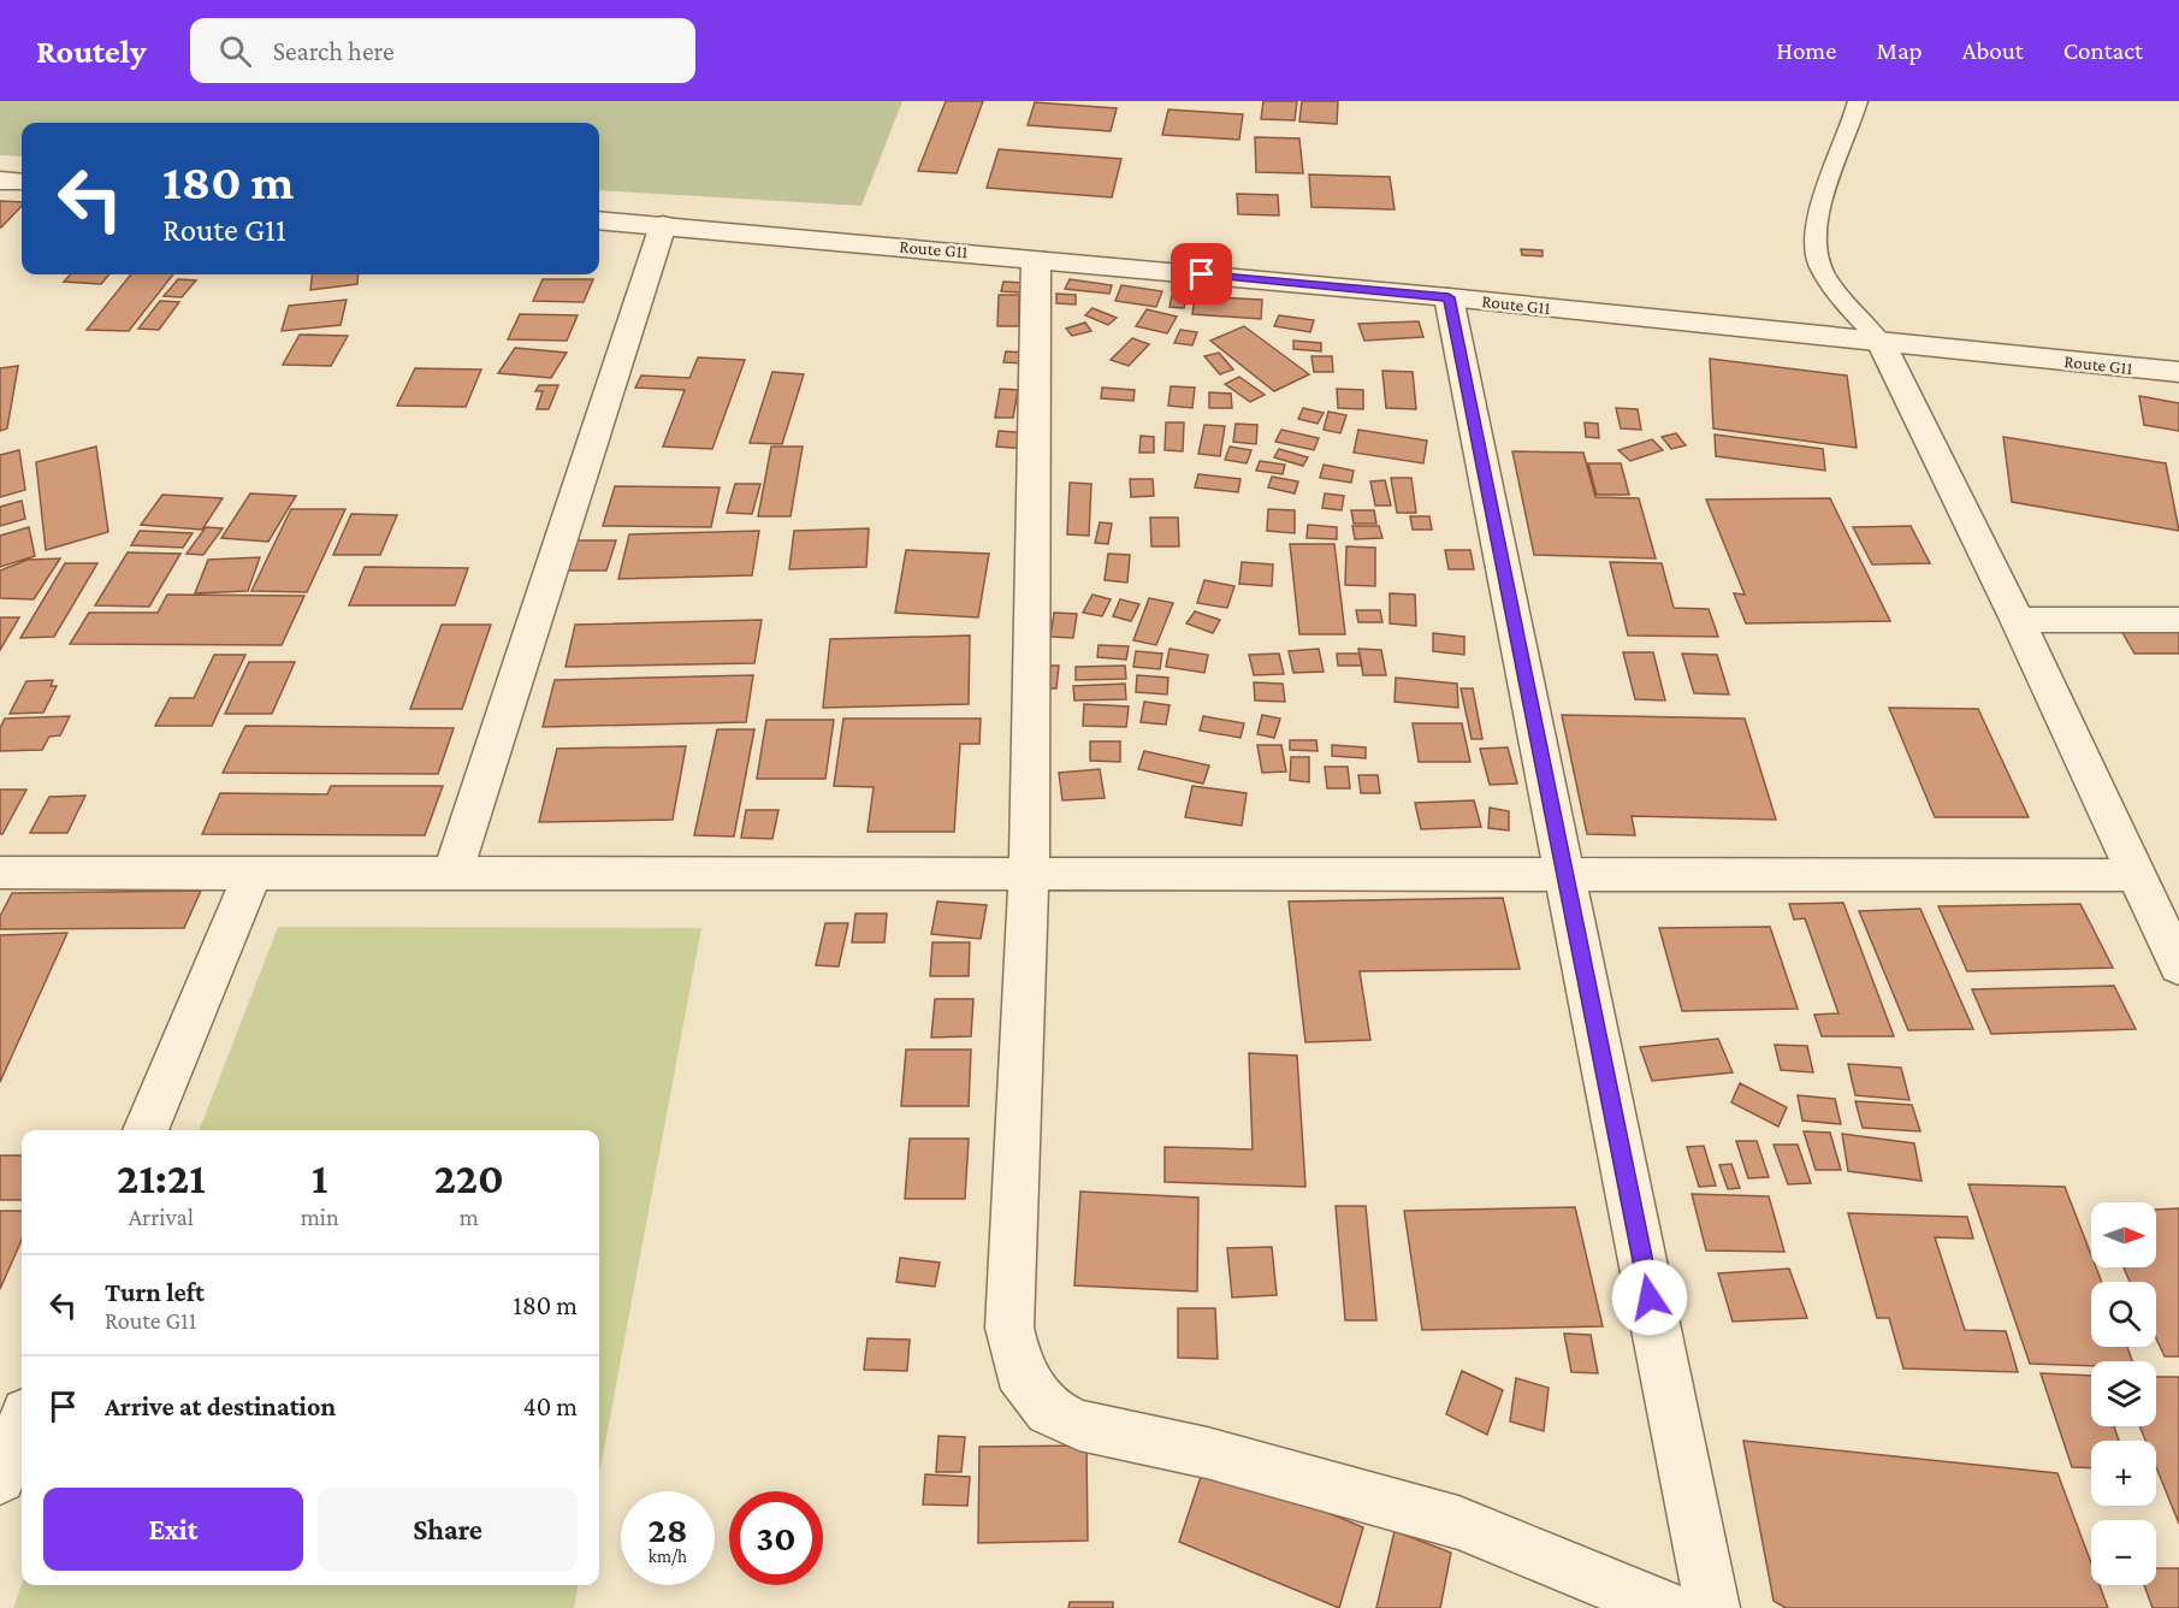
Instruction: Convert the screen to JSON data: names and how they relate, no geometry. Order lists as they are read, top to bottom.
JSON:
{
  "streets": {
    "street": ["Route G11"]
  },
  "north": "right",
  "page": {
    "header": "Routely",
    "search": "Search here",
    "nav": [
      "Home",
      "Map",
      "About",
      "Contact"
    ],
    "turn": ["180 m", "Route G11"],
    "eta": [
      "21:21",
      "Arrival",
      "1",
      "min",
      "220",
      "m"
    ],
    "map_buttons": ["+", "−"],
    "list": [
      {
        "name": "Turn left",
        "note": "Route G11",
        "value": "180 m"
      },
      {
        "name": "Arrive at destination",
        "value": "40 m"
      }
    ],
    "buttons": ["Exit", "Share"],
    "speed": "28 km/h",
    "limit": "30"
  }
}
